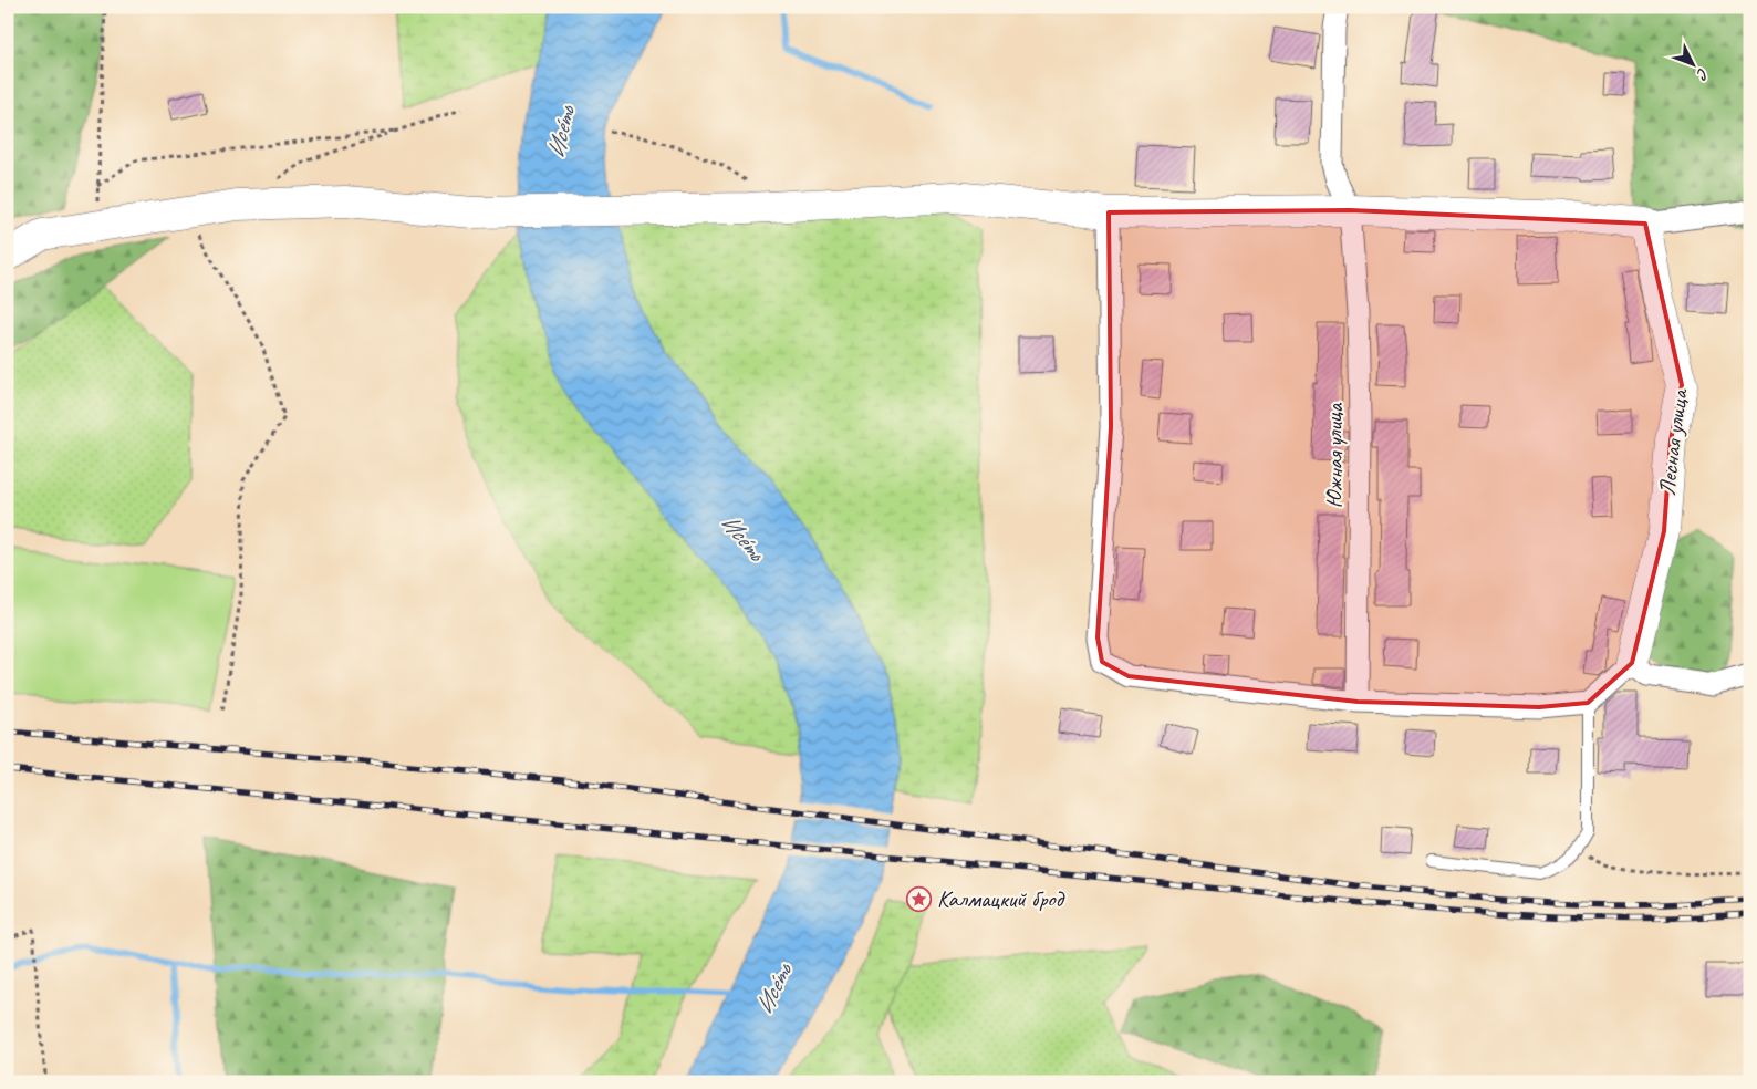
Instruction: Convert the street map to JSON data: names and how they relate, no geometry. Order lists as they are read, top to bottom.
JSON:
{
  "streets": {
    "street": ["Лесная улица", "Южная улица"]
  },
  "water": ["Исе́ть"],
  "places": {
    "place": ["Калмацкий брод"]
  },
  "north": "bottom right"
}
